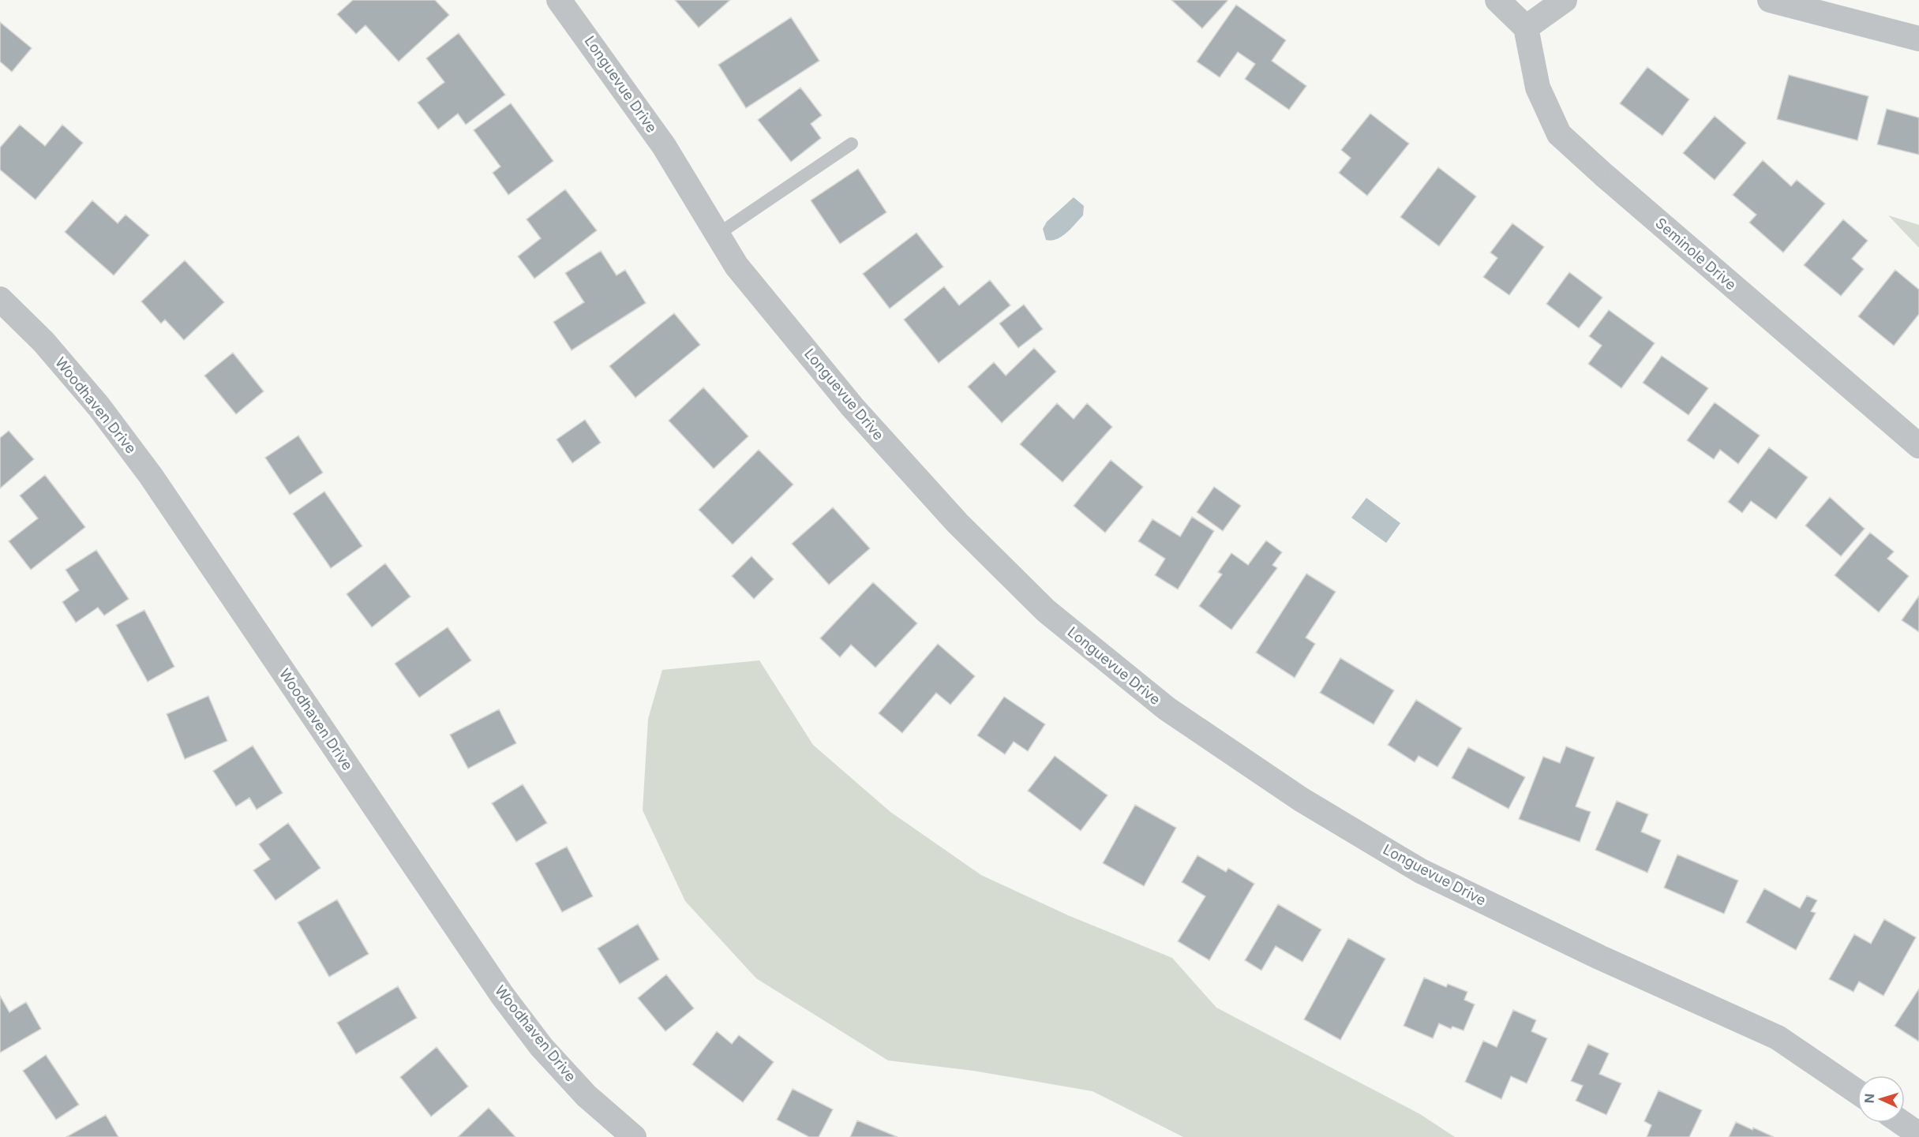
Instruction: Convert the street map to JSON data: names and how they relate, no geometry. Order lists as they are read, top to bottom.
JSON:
{
  "streets": {
    "street": ["Longuevue Drive", "Seminole Drive", "Woodhaven Drive"]
  },
  "north": "left"
}
